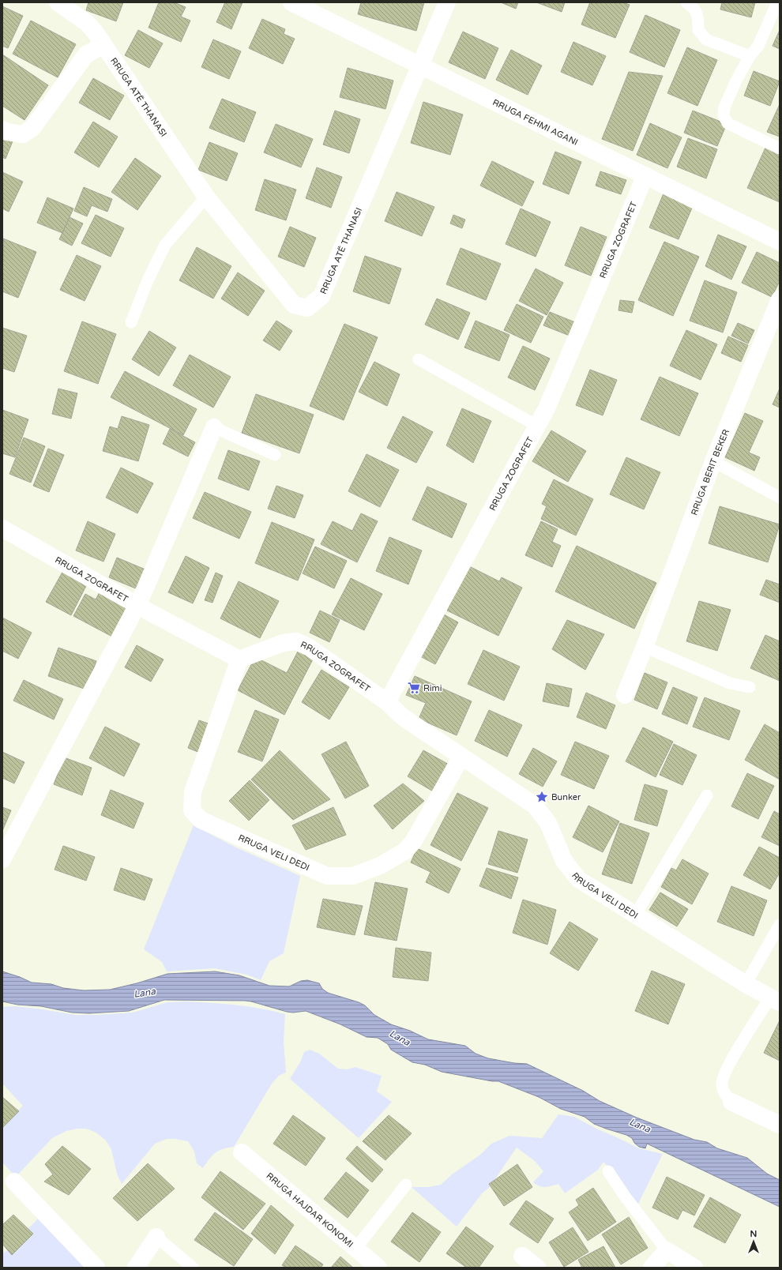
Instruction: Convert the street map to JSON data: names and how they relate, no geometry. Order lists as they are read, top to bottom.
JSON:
{
  "streets": {
    "street": [
      "RRUGA ATË THANASI",
      "RRUGA FEHMI AGANI",
      "RRUGA ZOGRAFET",
      "RRUGA BERIT BEKER",
      "RRUGA VELI DEDI",
      "RRUGA HAJDAR KONOMI"
    ]
  },
  "crossings": [
    ["RRUGA ATË THANASI", "RRUGA FEHMI AGANI"],
    ["RRUGA FEHMI AGANI", "RRUGA ZOGRAFET"],
    ["RRUGA ZOGRAFET", "RRUGA VELI DEDI"]
  ],
  "water": ["Lana"],
  "places": {
    "supermarket": ["Rimi"],
    "place": ["Bunker"]
  },
  "north": "top"
}
